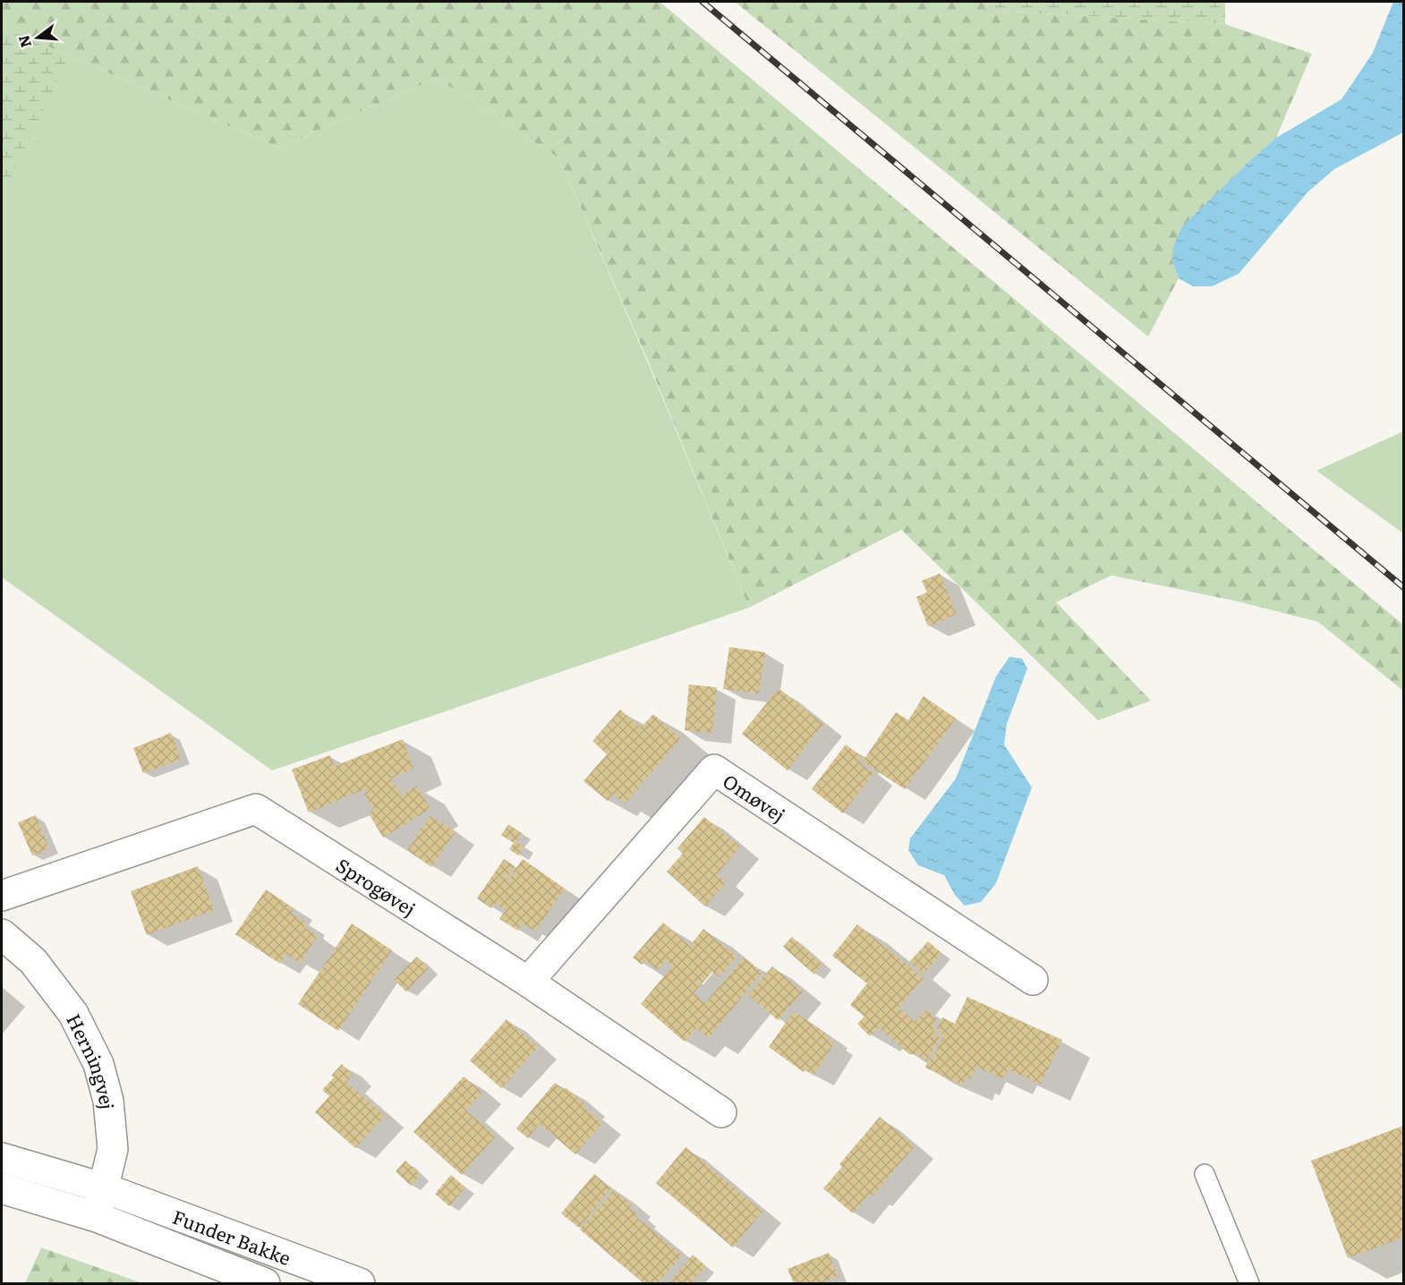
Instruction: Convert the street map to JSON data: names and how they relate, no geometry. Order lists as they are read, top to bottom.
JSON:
{
  "streets": {
    "street": [
      "Omøvej",
      "Sprogøvej",
      "Herningvej",
      "Funder Bakke"
    ]
  },
  "crossings": [
    ["Omøvej", "Sprogøvej"],
    ["Herningvej", "Funder Bakke"]
  ],
  "north": "left"
}
